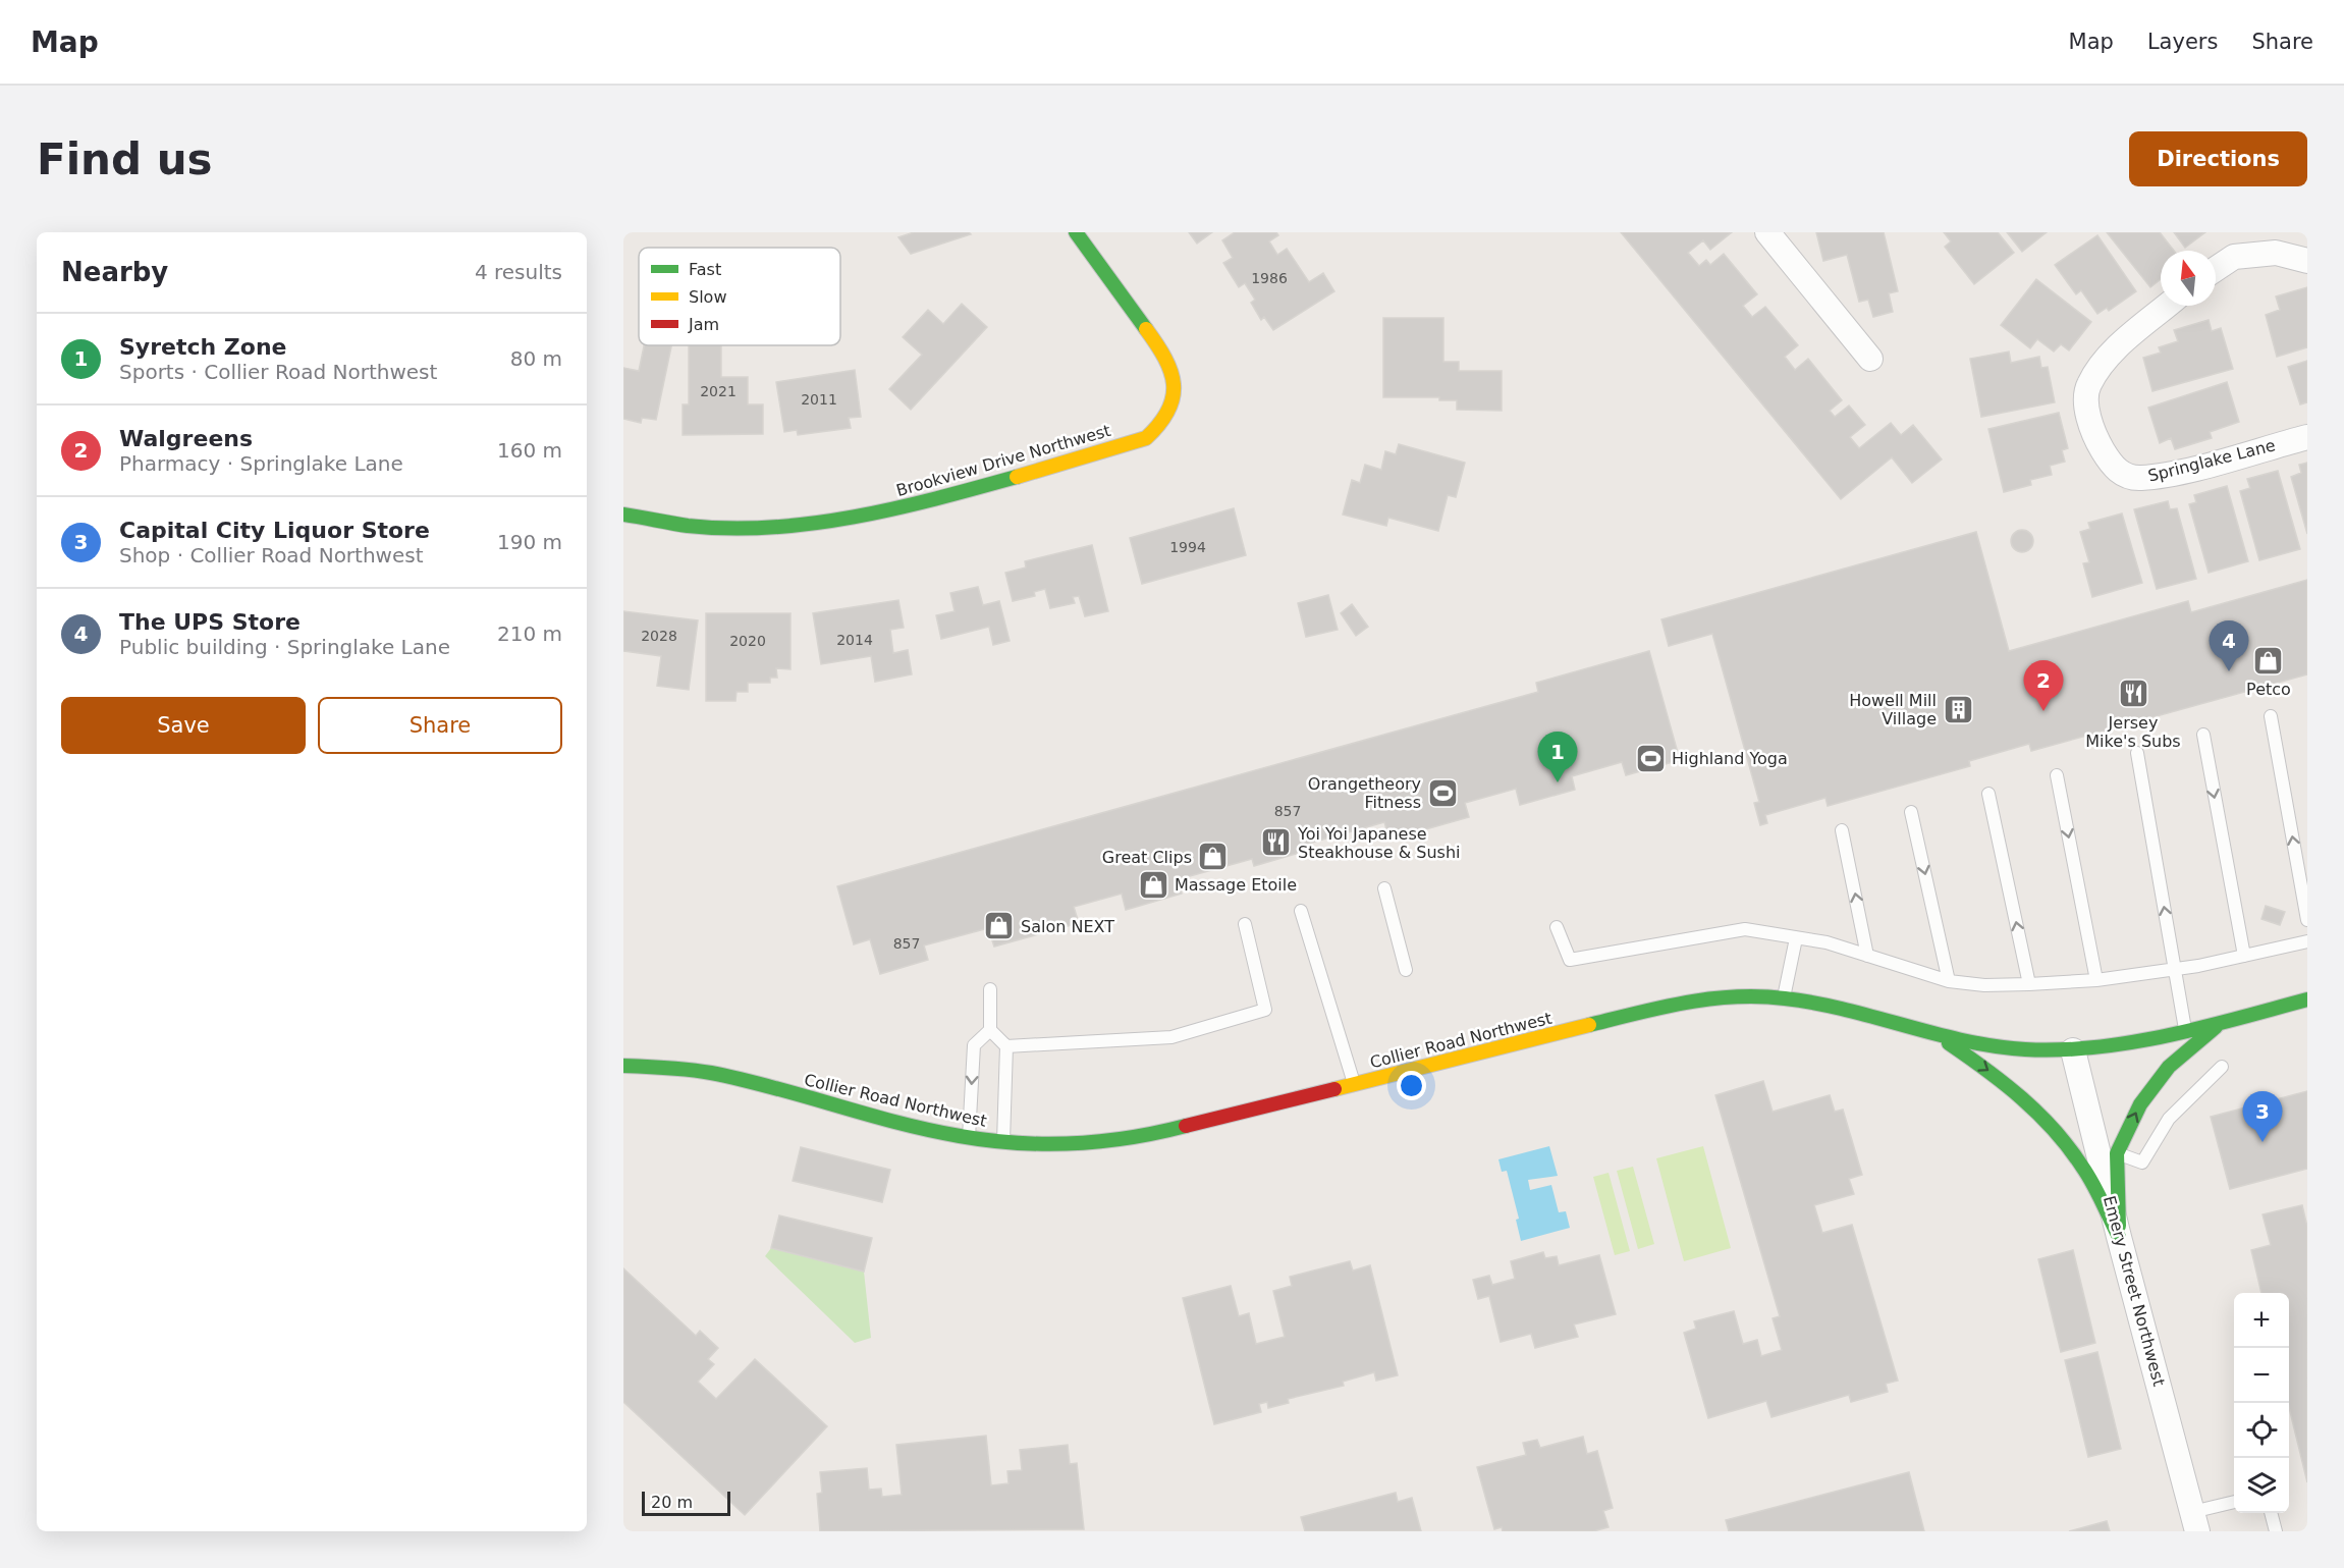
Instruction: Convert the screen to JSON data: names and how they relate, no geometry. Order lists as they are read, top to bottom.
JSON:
{
  "streets": {
    "street": [
      "Brookview Drive Northwest",
      "Springlake Lane",
      "Collier Road Northwest",
      "Emery Street Northwest"
    ]
  },
  "crossings": [
    ["Collier Road Northwest", "Emery Street Northwest"]
  ],
  "places": {
    "shop": [
      "Petco",
      "Great Clips",
      "Massage Etoile",
      "Salon NEXT"
    ],
    "restaurant": ["Jersey Mike's Subs", "Yoi Yoi Japanese Steakhouse & Sushi"],
    "building": ["Howell Mill Village"],
    "sports": ["Highland Yoga", "Orangetheory Fitness"]
  },
  "house_numbers": [
    "1986",
    "2021",
    "2011",
    "1994",
    "2028",
    "2014",
    "2020",
    "857",
    "857"
  ],
  "legend": ["Fast", "Slow", "Jam"],
  "scale_bar": "20 m",
  "north": "top",
  "page": {
    "header": "Map",
    "nav": ["Map", "Layers", "Share"],
    "buttons": [
      "Directions",
      ["Save", "Share"]
    ],
    "title": "Find us",
    "heading": ["Nearby", "4 results"],
    "list": [
      {
        "mark": "1",
        "name": "Syretch Zone",
        "note": "Sports · Collier Road Northwest",
        "value": "80 m"
      },
      {
        "mark": "2",
        "name": "Walgreens",
        "note": "Pharmacy · Springlake Lane",
        "value": "160 m"
      },
      {
        "mark": "3",
        "name": "Capital City Liquor Store",
        "note": "Shop · Collier Road Northwest",
        "value": "190 m"
      },
      {
        "mark": "4",
        "name": "The UPS Store",
        "note": "Public building · Springlake Lane",
        "value": "210 m"
      }
    ],
    "pins": [
      "4",
      "2",
      "1",
      "3"
    ],
    "map_buttons": ["+", "−"],
    "scale": "20 m"
  }
}
